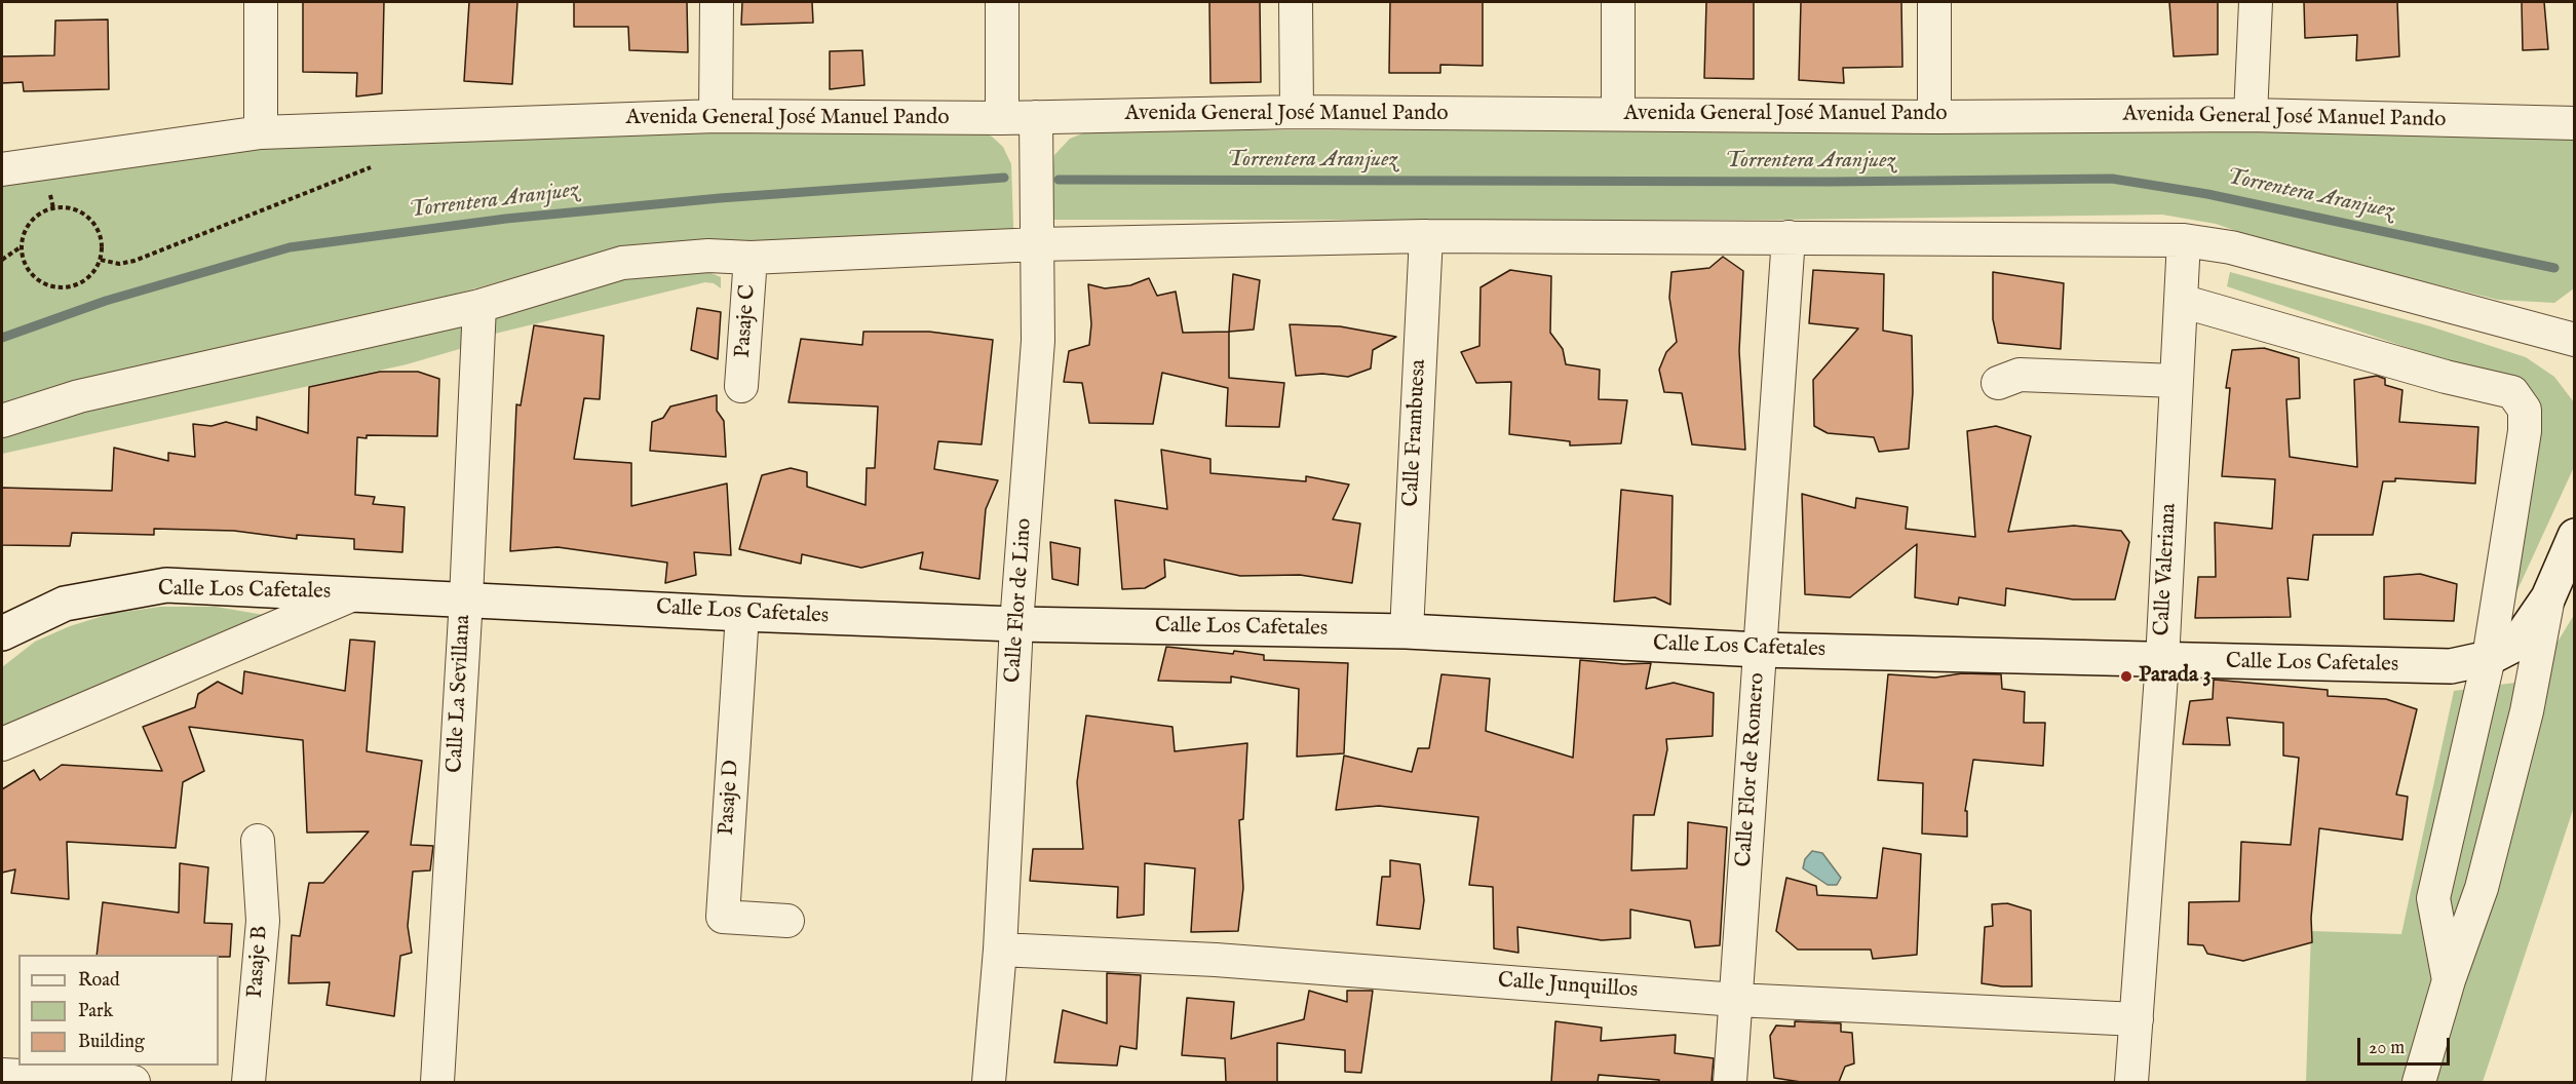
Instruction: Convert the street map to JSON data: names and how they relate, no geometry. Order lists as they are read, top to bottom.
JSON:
{
  "streets": {
    "main road": ["Calle Los Cafetales"],
    "street": [
      "Avenida General José Manuel Pando",
      "Pasaje C",
      "Calle Frambuesa",
      "Calle Valeriana",
      "Calle Flor de Lino",
      "Calle La Sevillana",
      "Calle Flor de Romero",
      "Pasaje D",
      "Pasaje B",
      "Calle Junquillos"
    ]
  },
  "crossings": [
    ["Avenida General José Manuel Pando", "Calle Flor de Lino"],
    ["Calle Frambuesa", "Calle Los Cafetales"],
    ["Calle Valeriana", "Calle Los Cafetales"],
    ["Calle Valeriana", "Calle Junquillos"],
    ["Calle Los Cafetales", "Calle Flor de Lino"],
    ["Calle Los Cafetales", "Calle La Sevillana"],
    ["Calle Los Cafetales", "Calle Flor de Romero"],
    ["Calle Los Cafetales", "Pasaje D"],
    ["Calle Flor de Lino", "Calle Junquillos"],
    ["Calle Flor de Romero", "Calle Junquillos"]
  ],
  "water": ["Torrentera Aranjuez"],
  "places": ["Parada 3"],
  "legend": ["Road", "Park", "Building"],
  "scale_bar": "20 m"
}
